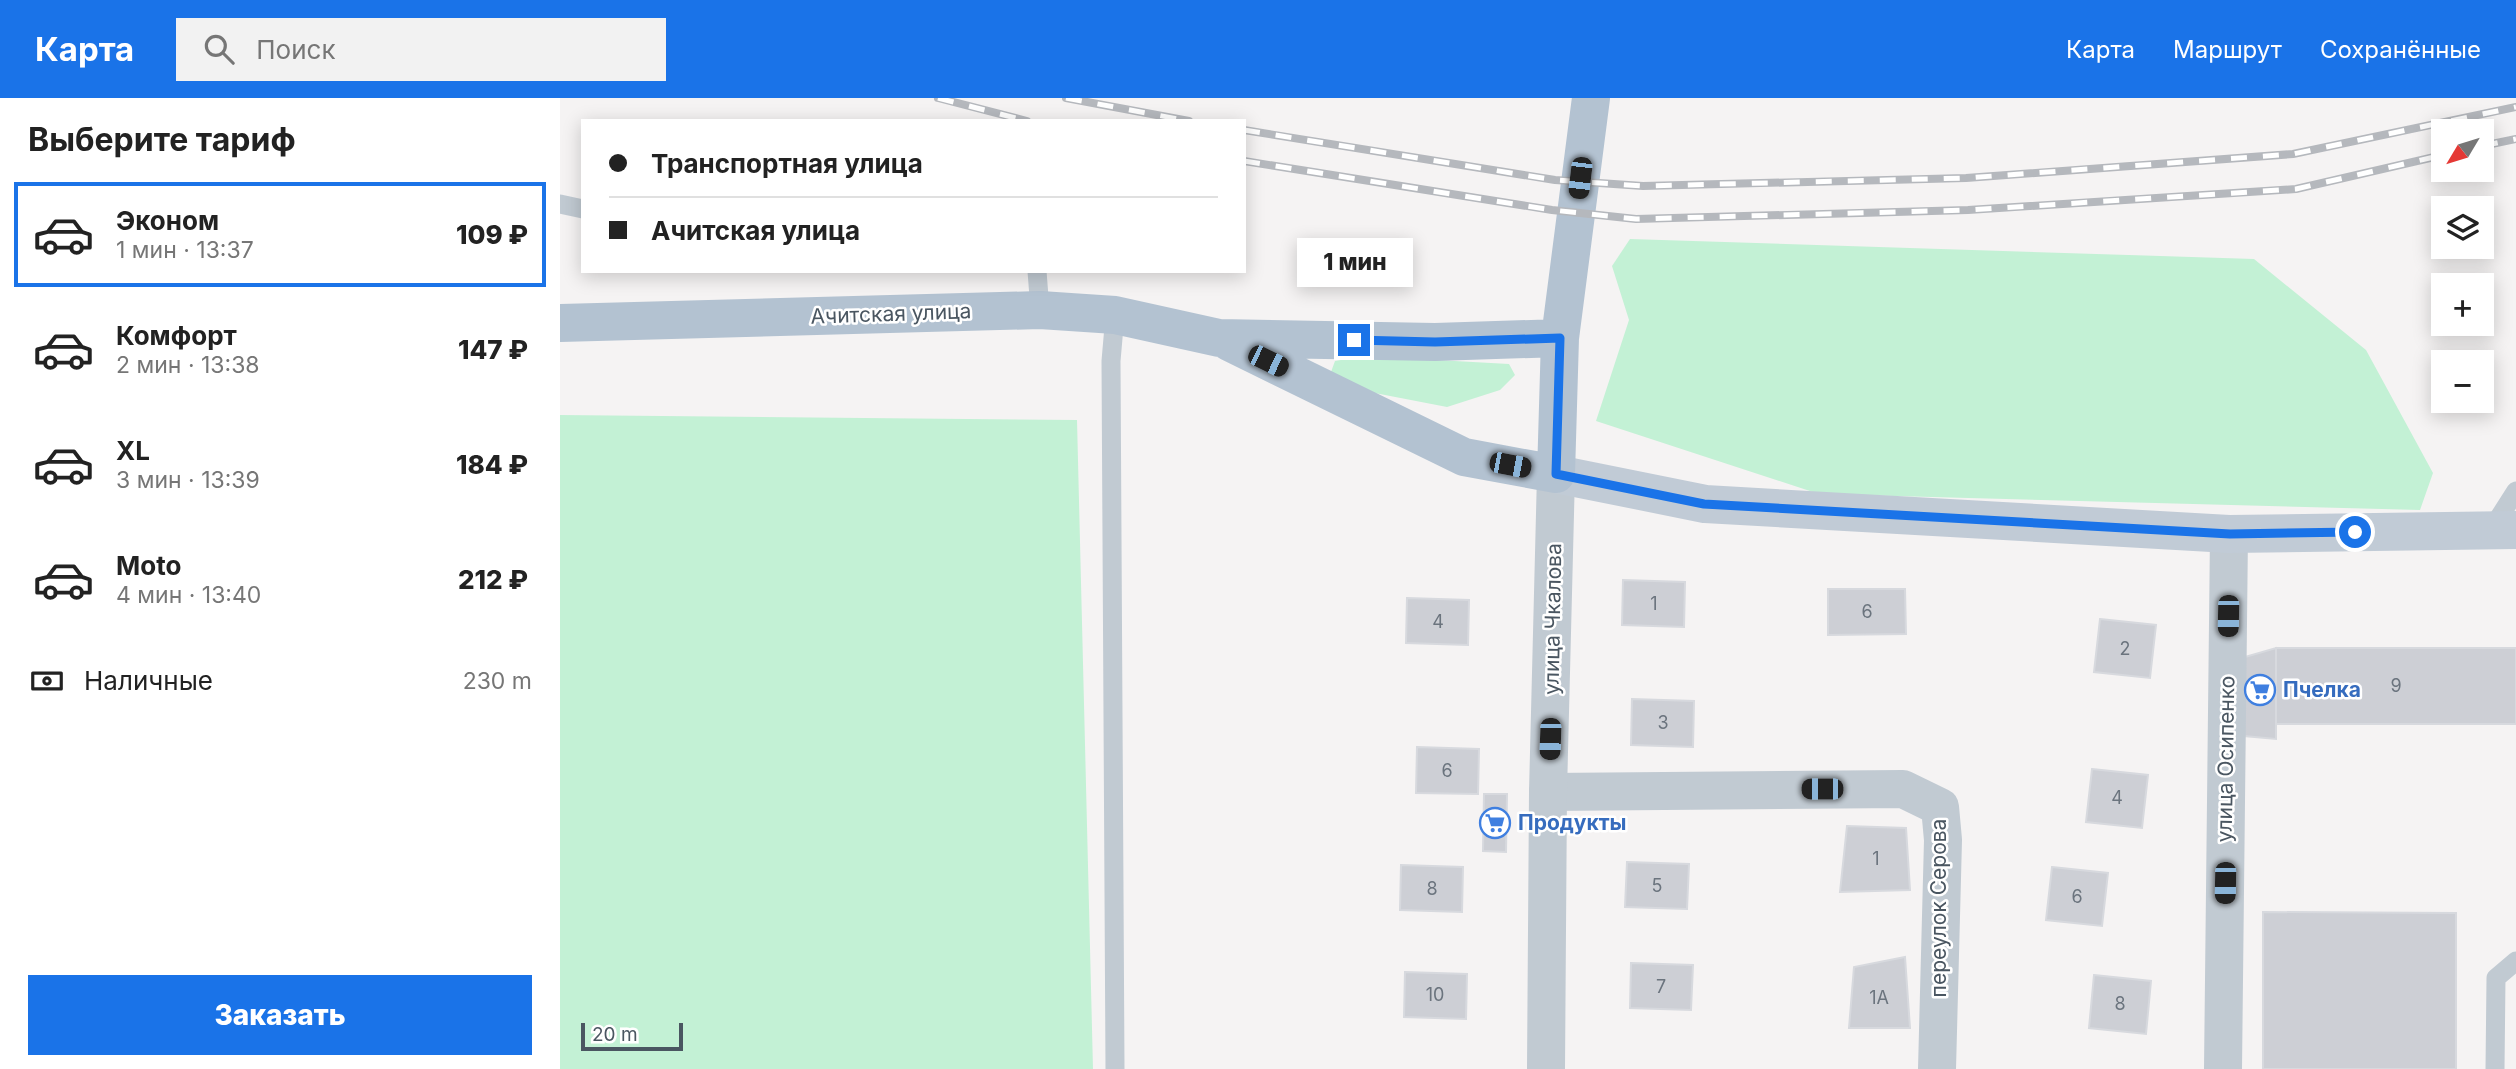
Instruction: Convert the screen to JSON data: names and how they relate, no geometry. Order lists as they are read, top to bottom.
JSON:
{
  "streets": {
    "main road": ["Ачитская улица", "улица Чкалова"],
    "street": ["улица Осипенко", "переулок Серова"]
  },
  "crossings": [
    ["Ачитская улица", "улица Чкалова"],
    ["улица Чкалова", "переулок Серова"]
  ],
  "places": {
    "supermarket": ["Пчелка", "Продукты"]
  },
  "house_numbers": [
    "1",
    "6",
    "4",
    "2",
    "9",
    "3",
    "6",
    "4",
    "1",
    "5",
    "8",
    "6",
    "7",
    "10",
    "1А",
    "8"
  ],
  "scale_bar": "20 m",
  "north": "bottom left",
  "page": {
    "header": "Карта",
    "search": "Поиск",
    "nav": ["Карта", "Маршрут", "Сохранённые"],
    "heading": "Выберите тариф",
    "map_buttons": ["+", "−"],
    "banner": ["Транспортная улица", "Ачитская улица"],
    "list": [
      {
        "name": "Эконом",
        "note": "1 мин · 13:37",
        "value": "109 ₽"
      },
      {
        "name": "Комфорт",
        "note": "2 мин · 13:38",
        "value": "147 ₽"
      },
      {
        "name": "XL",
        "note": "3 мин · 13:39",
        "value": "184 ₽"
      },
      {
        "name": "Moto",
        "note": "4 мин · 13:40",
        "value": "212 ₽"
      }
    ],
    "bubble": "1 мин",
    "pay": ["Наличные", "230 m"],
    "buttons": "Заказать",
    "scale": "20 m"
  }
}
